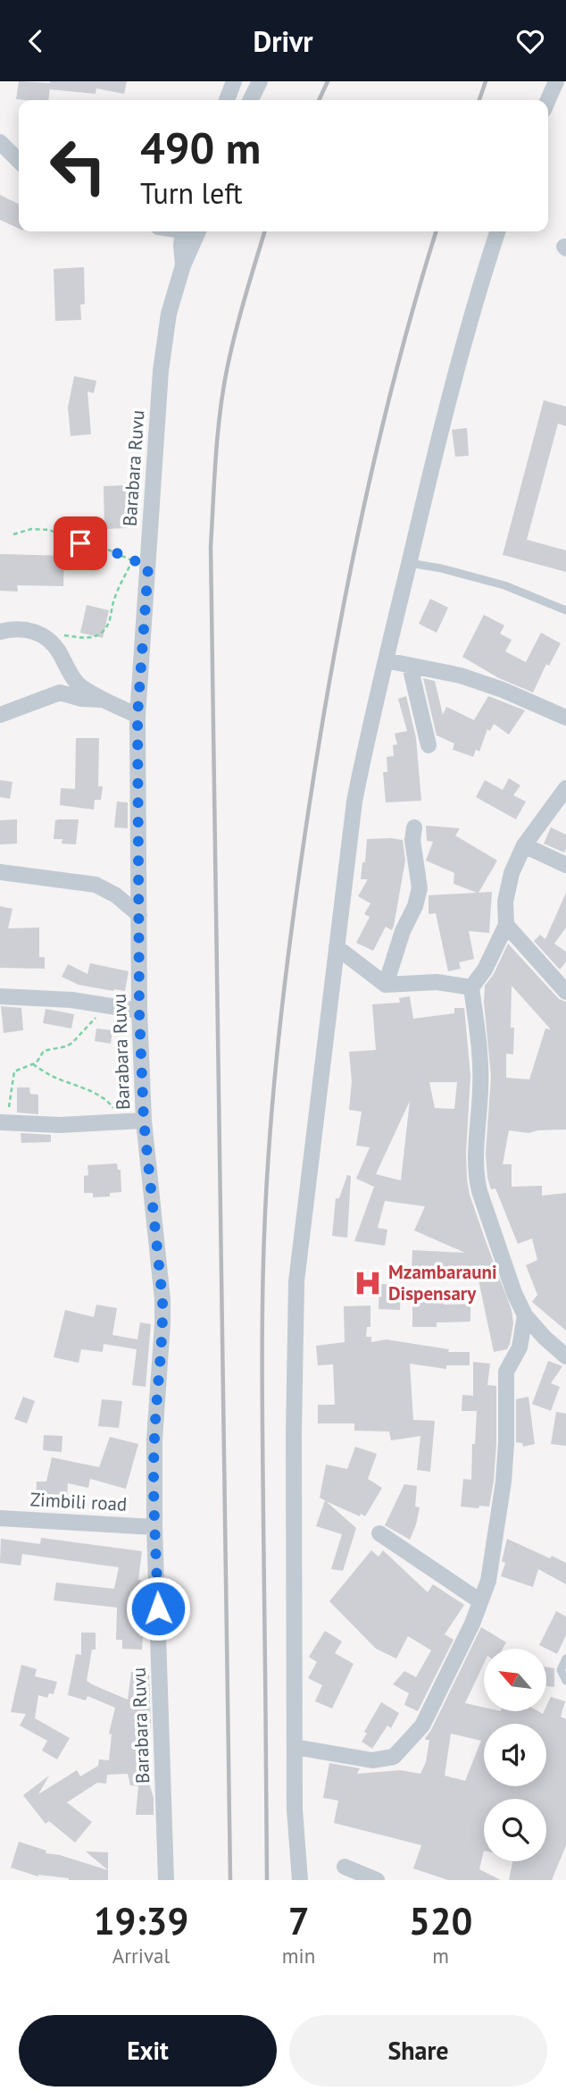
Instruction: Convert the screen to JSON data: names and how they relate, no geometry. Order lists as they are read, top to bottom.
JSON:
{
  "streets": {
    "street": ["Barabara Ruvu", "Zimbili road"]
  },
  "crossings": [
    ["Barabara Ruvu", "Zimbili road"]
  ],
  "places": {
    "hospital": ["Mzambarauni Dispensary"]
  },
  "north": "top left",
  "page": {
    "header": "Drivr",
    "turn": ["490 m", "Turn left"],
    "eta": [
      "19:39",
      "Arrival",
      "7",
      "min",
      "520",
      "m"
    ],
    "buttons": ["Exit", "Share"]
  }
}
